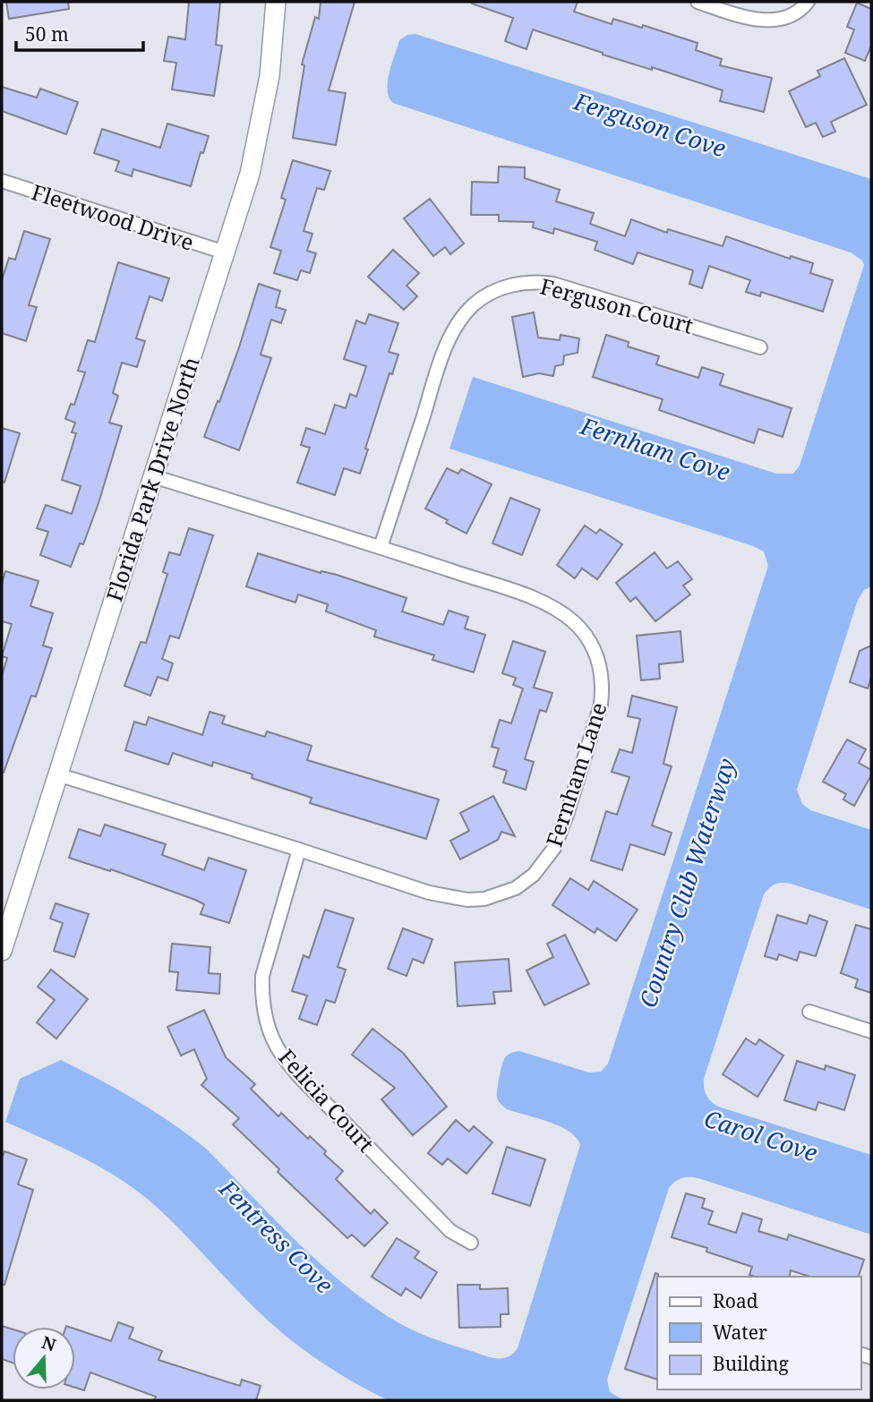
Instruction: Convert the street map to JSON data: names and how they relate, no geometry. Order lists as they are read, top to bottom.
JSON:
{
  "streets": {
    "street": [
      "Fleetwood Drive",
      "Ferguson Court",
      "Florida Park Drive North",
      "Fernham Lane",
      "Felicia Court"
    ]
  },
  "crossings": [
    ["Fleetwood Drive", "Florida Park Drive North"],
    ["Ferguson Court", "Fernham Lane"],
    ["Florida Park Drive North", "Fernham Lane"],
    ["Fernham Lane", "Felicia Court"]
  ],
  "water": [
    "Ferguson Cove",
    "Fernham Cove",
    "Country Club Waterway",
    "Carol Cove",
    "Fentress Cove"
  ],
  "legend": ["Road", "Water", "Building"],
  "scale_bar": "50 m",
  "north": "top"
}
